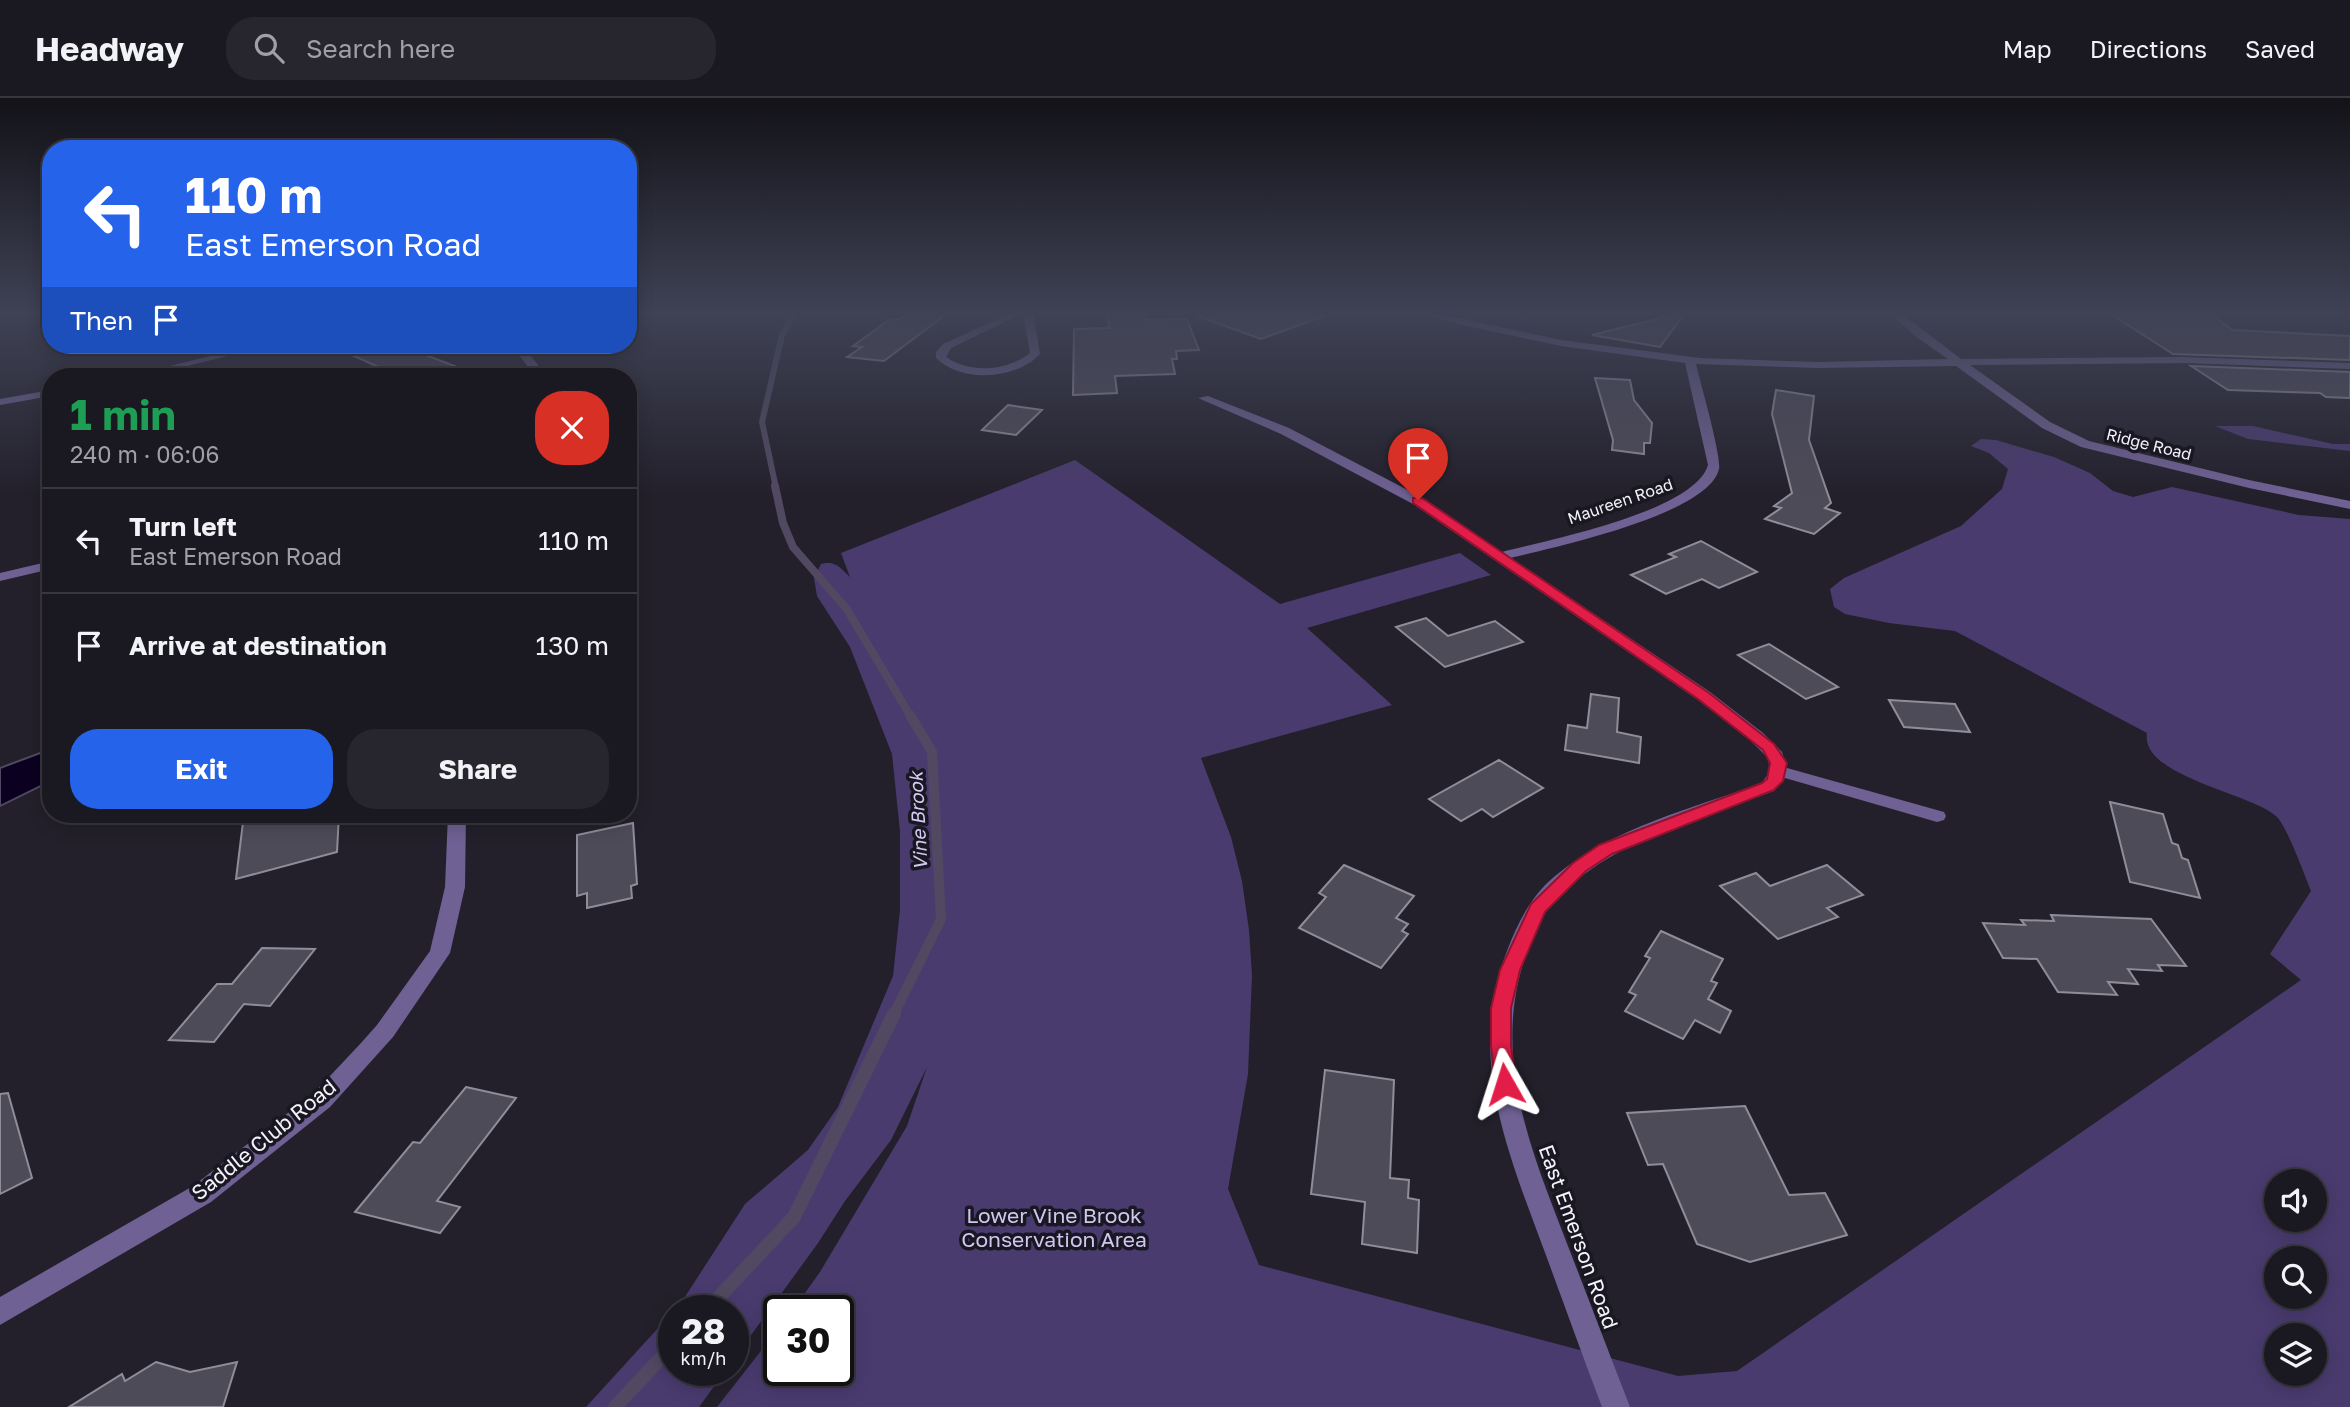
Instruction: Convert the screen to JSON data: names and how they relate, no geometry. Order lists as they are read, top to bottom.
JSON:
{
  "streets": {
    "street": [
      "Ridge Road",
      "Maureen Road",
      "Saddle Club Road",
      "East Emerson Road"
    ]
  },
  "water": ["Vine Brook"],
  "parks": ["Lower Vine Brook Conservation Area"],
  "page": {
    "header": "Headway",
    "search": "Search here",
    "nav": ["Map", "Directions", "Saved"],
    "turn": ["110 m", "East Emerson Road"],
    "then": "Then",
    "heading": ["1 min", "240 m · 06:06"],
    "list": [
      {
        "name": "Turn left",
        "note": "East Emerson Road",
        "value": "110 m"
      },
      {
        "name": "Arrive at destination",
        "value": "130 m"
      }
    ],
    "buttons": ["Exit", "Share"],
    "speed": "28 km/h",
    "limit": "30"
  }
}
